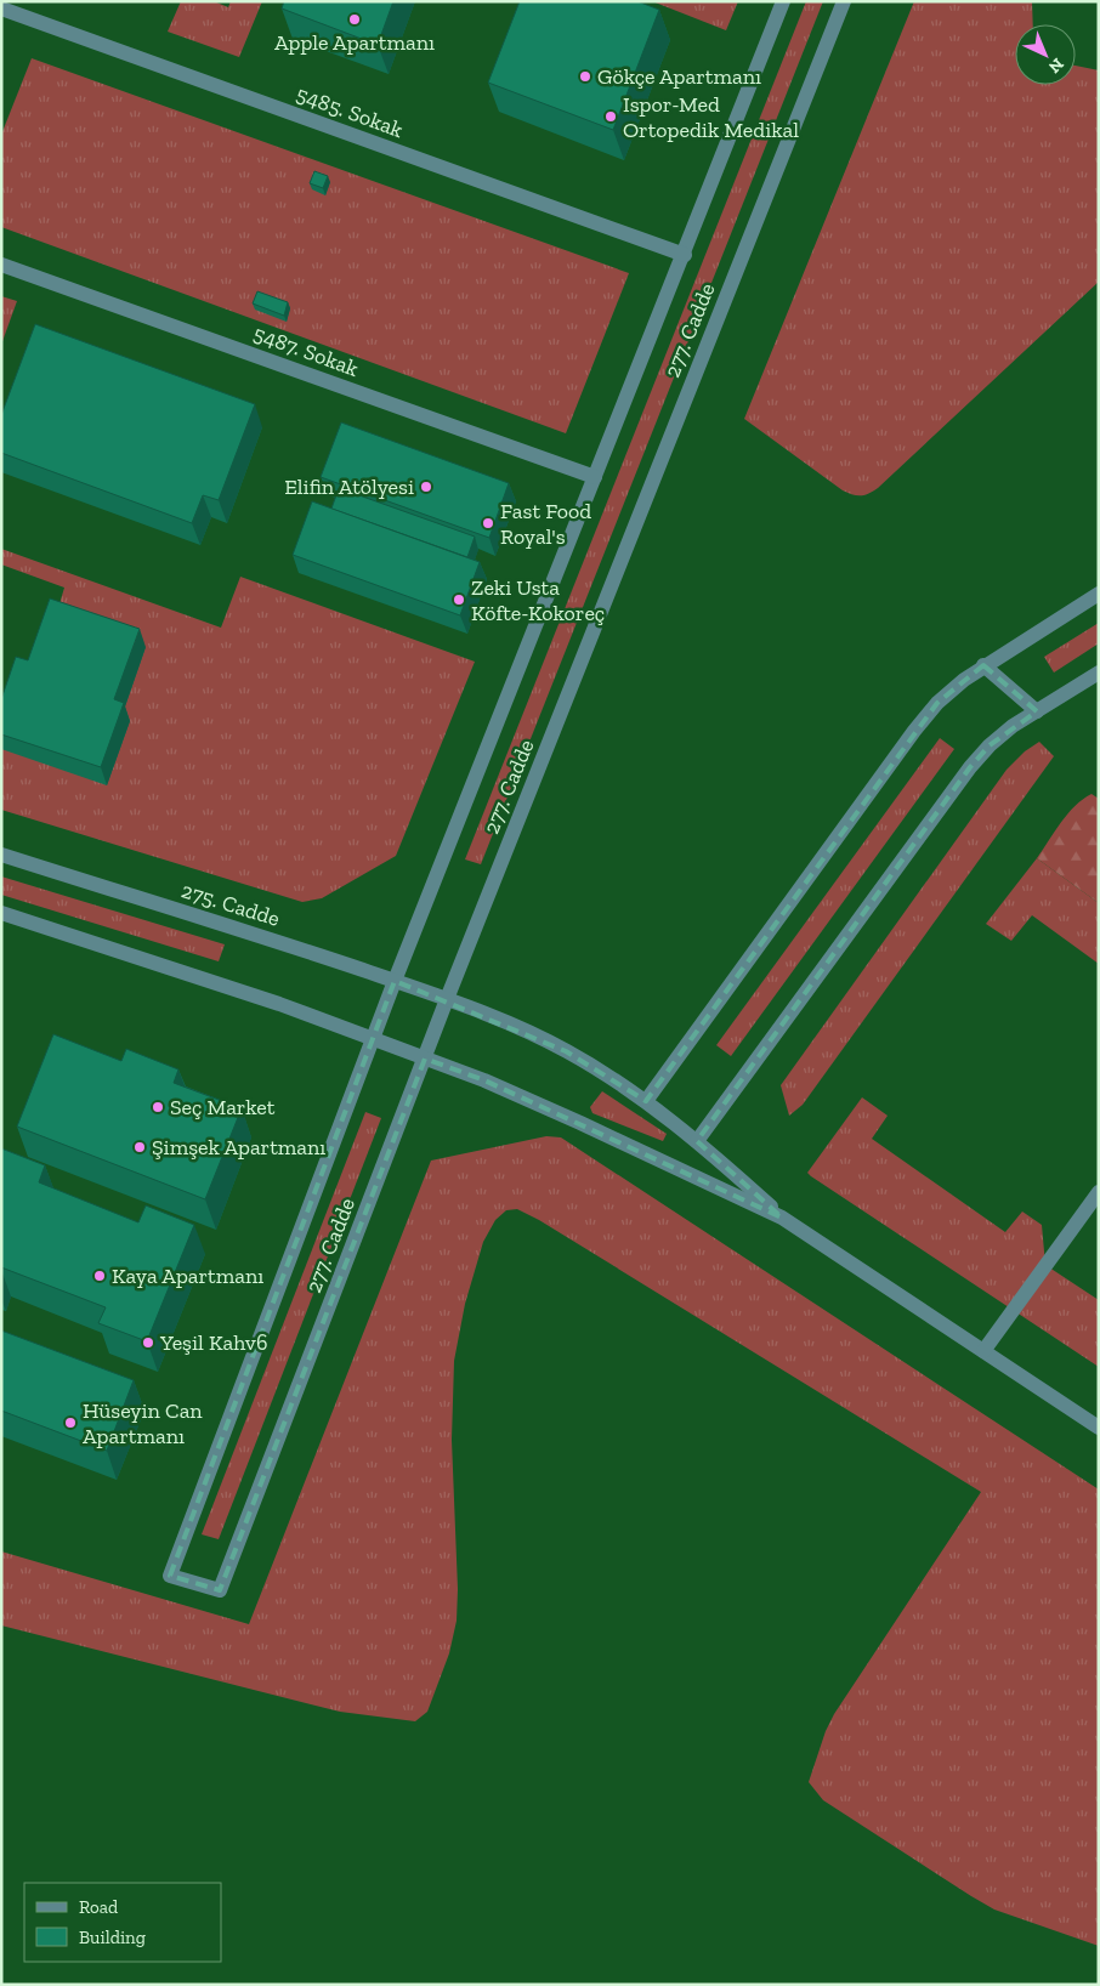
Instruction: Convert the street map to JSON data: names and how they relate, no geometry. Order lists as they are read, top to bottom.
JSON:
{
  "streets": {
    "street": [
      "5485. Sokak",
      "277. Cadde",
      "5487. Sokak",
      "275. Cadde"
    ]
  },
  "crossings": [
    ["5485. Sokak", "277. Cadde"],
    ["277. Cadde", "5487. Sokak"],
    ["277. Cadde", "275. Cadde"]
  ],
  "places": [
    "Apple Apartmanı",
    "Gökçe Apartmanı",
    "Ispor-Med Ortopedik Medikal",
    "Elifin Atölyesi",
    "Fast Food Royal's",
    "Zeki Usta Köfte-Kokoreç",
    "Seç Market",
    "Şimşek Apartmanı",
    "Kaya Apartmanı",
    "Yeşil Kahv6",
    "Hüseyin Can Apartmanı"
  ],
  "legend": ["Road", "Building"],
  "north": "bottom right"
}
